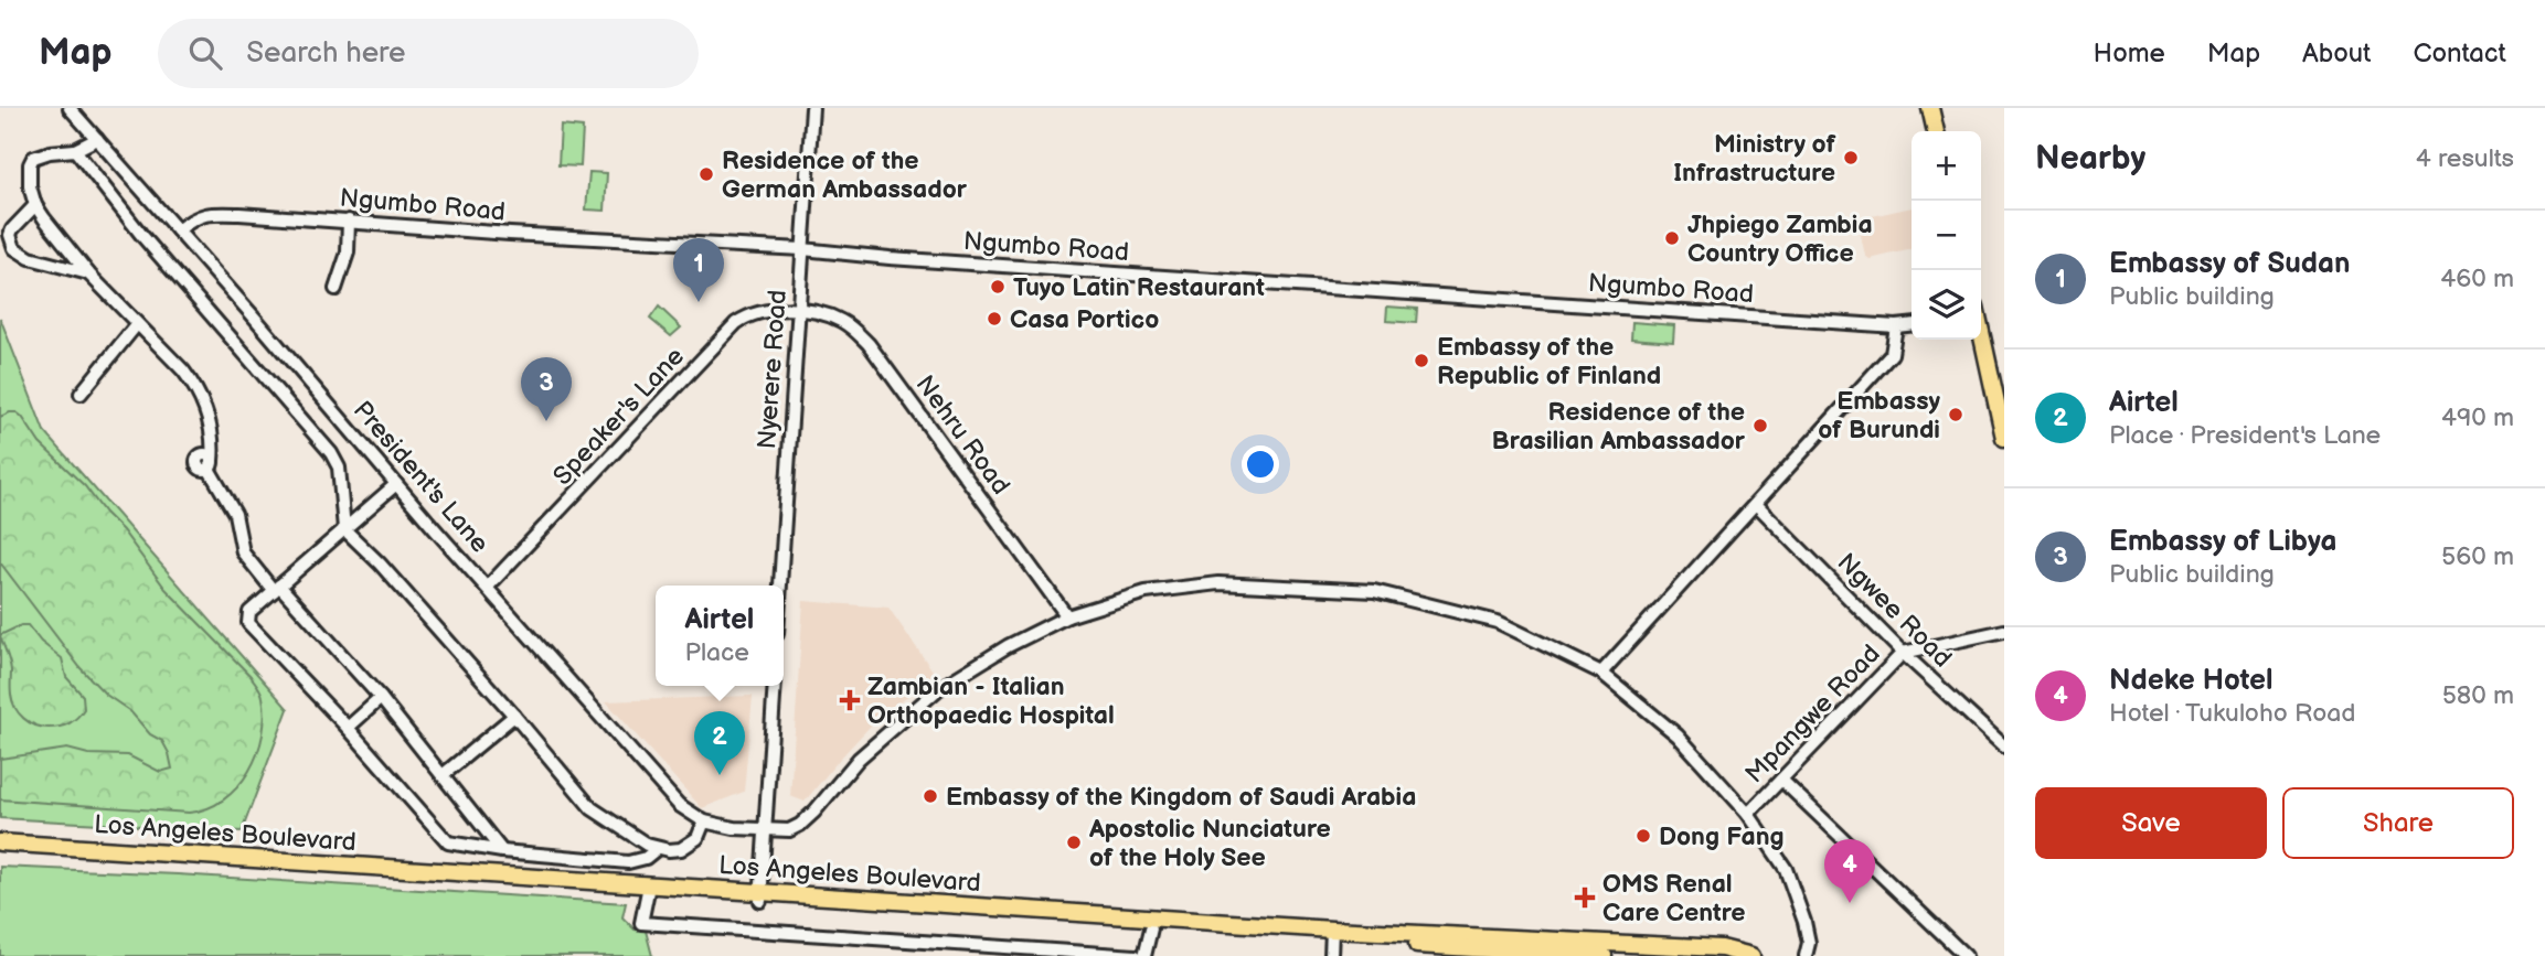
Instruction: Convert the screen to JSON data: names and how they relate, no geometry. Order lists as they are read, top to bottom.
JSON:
{
  "streets": {
    "main road": ["Los Angeles Boulevard"],
    "street": [
      "Ngumbo Road",
      "Nyerere Road",
      "Speaker's Lane",
      "Nehru Road",
      "President's Lane",
      "Ngwee Road",
      "Mpangwe Road"
    ]
  },
  "crossings": [
    ["Ngumbo Road", "Nyerere Road"],
    ["Ngumbo Road", "President's Lane"],
    ["Nyerere Road", "Speaker's Lane"],
    ["Nyerere Road", "Nehru Road"],
    ["Speaker's Lane", "Nehru Road"],
    ["Speaker's Lane", "President's Lane"],
    ["Nehru Road", "President's Lane"],
    ["President's Lane", "Mpangwe Road"],
    ["Ngwee Road", "Mpangwe Road"]
  ],
  "places": {
    "other": [
      "Ministry of Infrastructure",
      "Residence of the German Ambassador",
      "Jhpiego Zambia Country Office",
      "Tuyo Latin Restaurant",
      "Casa Portico",
      "Embassy of the Republic of Finland",
      "Embassy of Burundi",
      "Residence of the Brasilian Ambassador",
      "Embassy of the Kingdom of Saudi Arabia",
      "Dong Fang",
      "Apostolic Nunciature of the Holy See"
    ],
    "health": ["Zambian - Italian Orthopaedic Hospital", "OMS Renal Care Centre"]
  },
  "page": {
    "header": "Map",
    "search": "Search here",
    "nav": [
      "Home",
      "Map",
      "About",
      "Contact"
    ],
    "heading": ["Nearby", "4 results"],
    "map_buttons": ["+", "−"],
    "list": [
      {
        "mark": "1",
        "name": "Embassy of Sudan",
        "note": "Public building",
        "value": "460 m"
      },
      {
        "mark": "2",
        "name": "Airtel",
        "note": "Place · President's Lane",
        "value": "490 m"
      },
      {
        "mark": "3",
        "name": "Embassy of Libya",
        "note": "Public building",
        "value": "560 m"
      },
      {
        "mark": "4",
        "name": "Ndeke Hotel",
        "note": "Hotel · Tukuloho Road",
        "value": "580 m"
      }
    ],
    "pins": [
      "1",
      "3",
      "2",
      "4"
    ],
    "popup": ["Airtel", "Place"],
    "buttons": ["Save", "Share"]
  }
}
